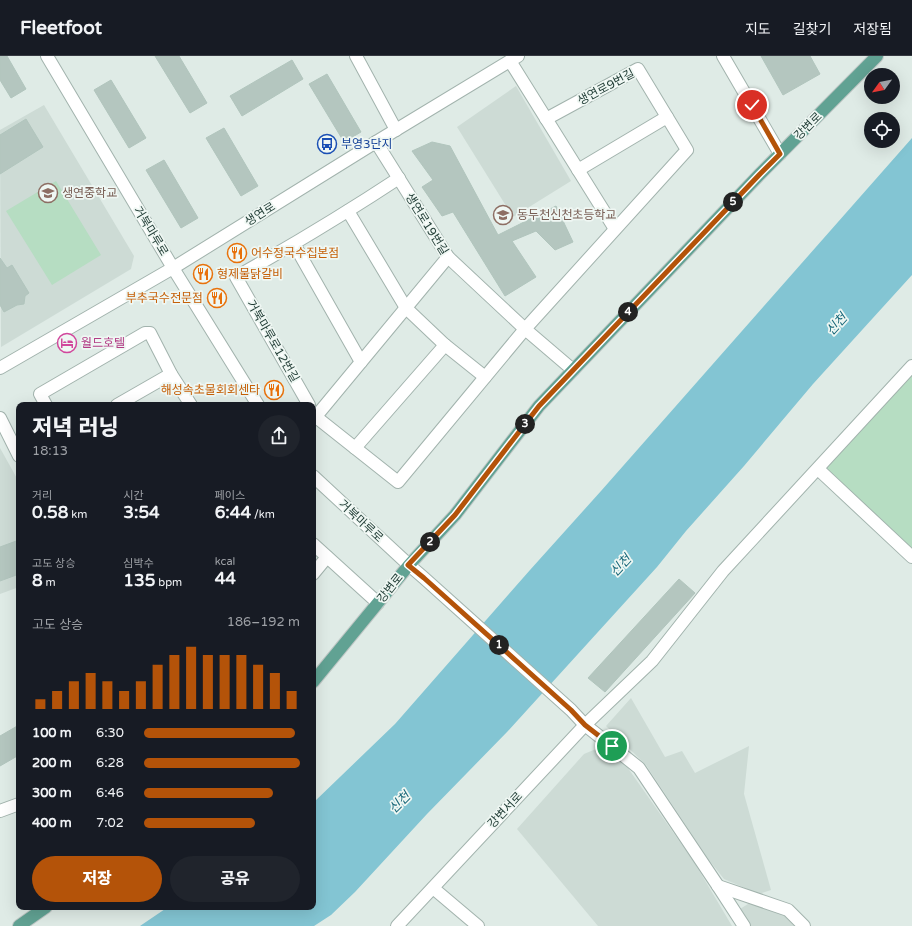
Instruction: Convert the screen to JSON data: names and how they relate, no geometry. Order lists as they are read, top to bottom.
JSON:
{
  "streets": {
    "main road": ["강변로"],
    "street": [
      "생연로9번길",
      "생연로",
      "생연로19번길",
      "거북마루로",
      "거북마루로12번길",
      "강변서로"
    ]
  },
  "crossings": [
    ["생연로9번길", "생연로19번길"],
    ["강변로", "생연로19번길"],
    ["강변로", "거북마루로"],
    ["생연로", "생연로19번길"],
    ["생연로", "거북마루로"],
    ["거북마루로", "강변서로"]
  ],
  "water": ["신천"],
  "places": {
    "bus stop": ["부영3단지"],
    "school or university": ["생연중학교", "동두천신천초등학교"],
    "restaurant": [
      "어수정국수집본점",
      "형제물닭갈비",
      "부추국수전문점",
      "해성속초물회회센타"
    ],
    "hotel": ["월드호텔"]
  },
  "north": "bottom left",
  "page": {
    "header": "Fleetfoot",
    "nav": ["지도", "길찾기", "저장됨"],
    "pins": [
      "5",
      "4",
      "3",
      "2",
      "1"
    ],
    "heading": ["저녁 러닝", "18:13"],
    "stats": [
      ["거리", "0.58 km"],
      ["시간", "3:54"],
      ["페이스", "6:44 /km"],
      ["고도 상승", "8 m"],
      ["심박수", "135 bpm"],
      ["kcal", "44"]
    ],
    "chart": ["고도 상승", "186–192 m"],
    "list": [
      {
        "name": "100 m",
        "note": "6:30"
      },
      {
        "name": "200 m",
        "note": "6:28"
      },
      {
        "name": "300 m",
        "note": "6:46"
      },
      {
        "name": "400 m",
        "note": "7:02"
      }
    ],
    "buttons": ["저장", "공유"]
  }
}
